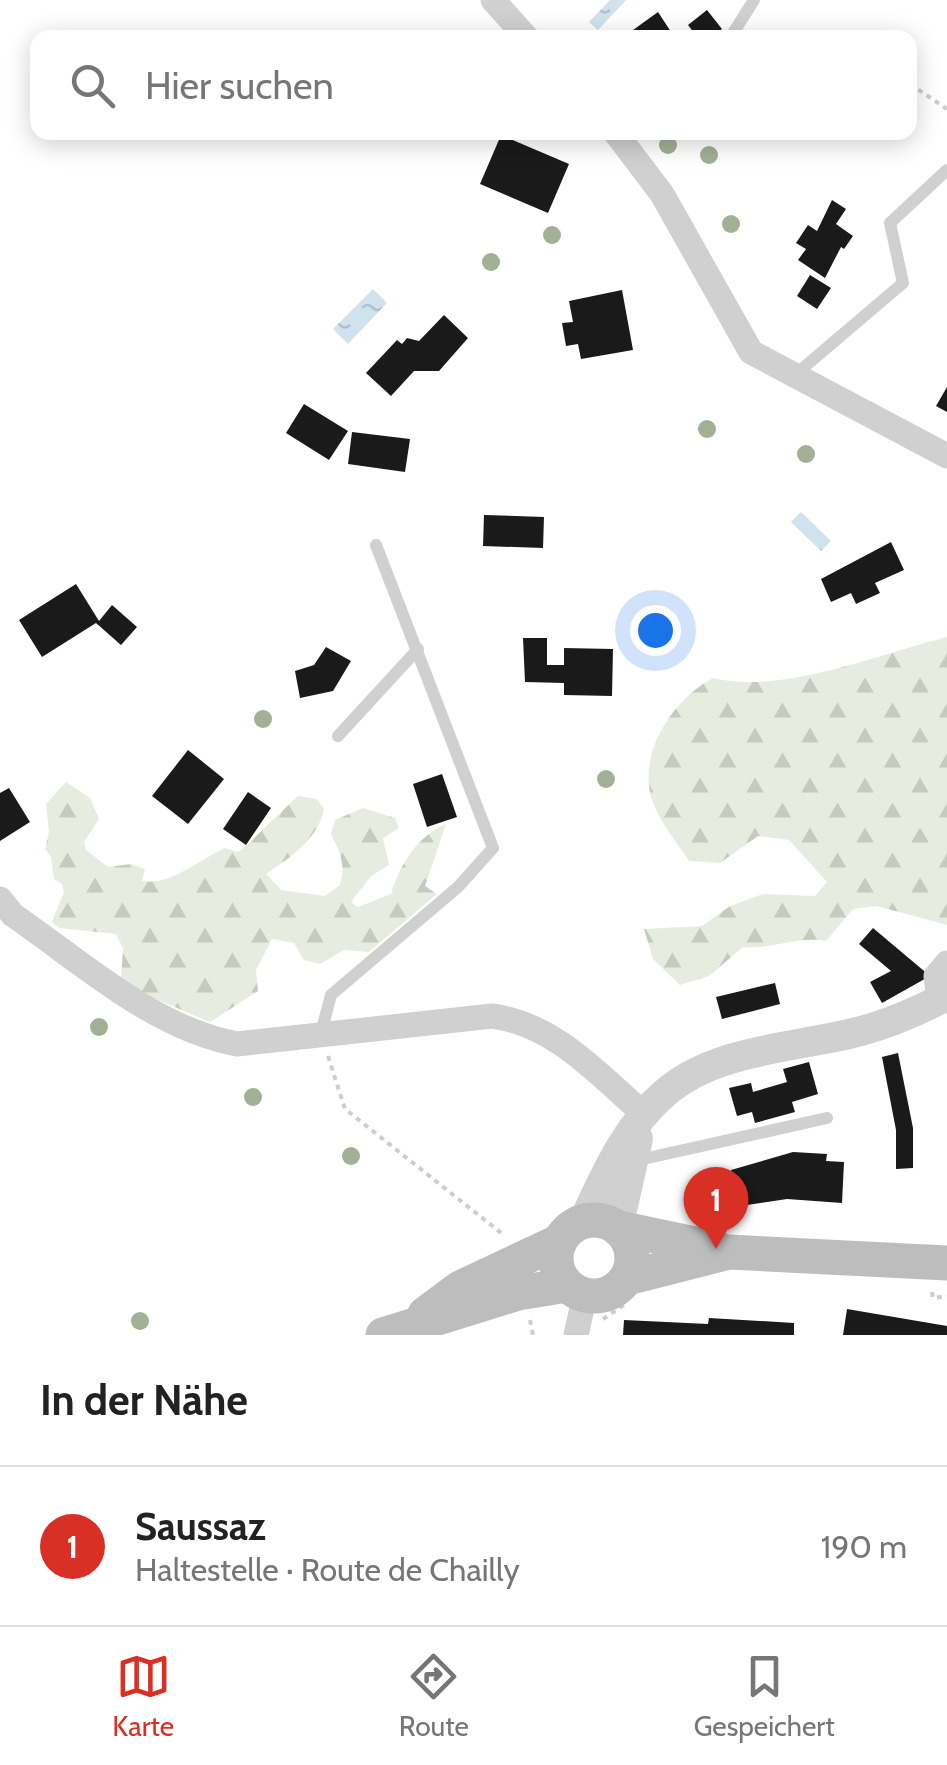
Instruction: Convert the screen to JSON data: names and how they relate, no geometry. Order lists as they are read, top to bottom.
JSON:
{
  "page": {
    "search": "Hier suchen",
    "pins": "1",
    "heading": "In der Nähe",
    "list": [
      {
        "mark": "1",
        "name": "Saussaz",
        "note": "Haltestelle · Route de Chailly",
        "value": "190 m"
      }
    ],
    "nav": ["Karte", "Route", "Gespeichert"]
  }
}
